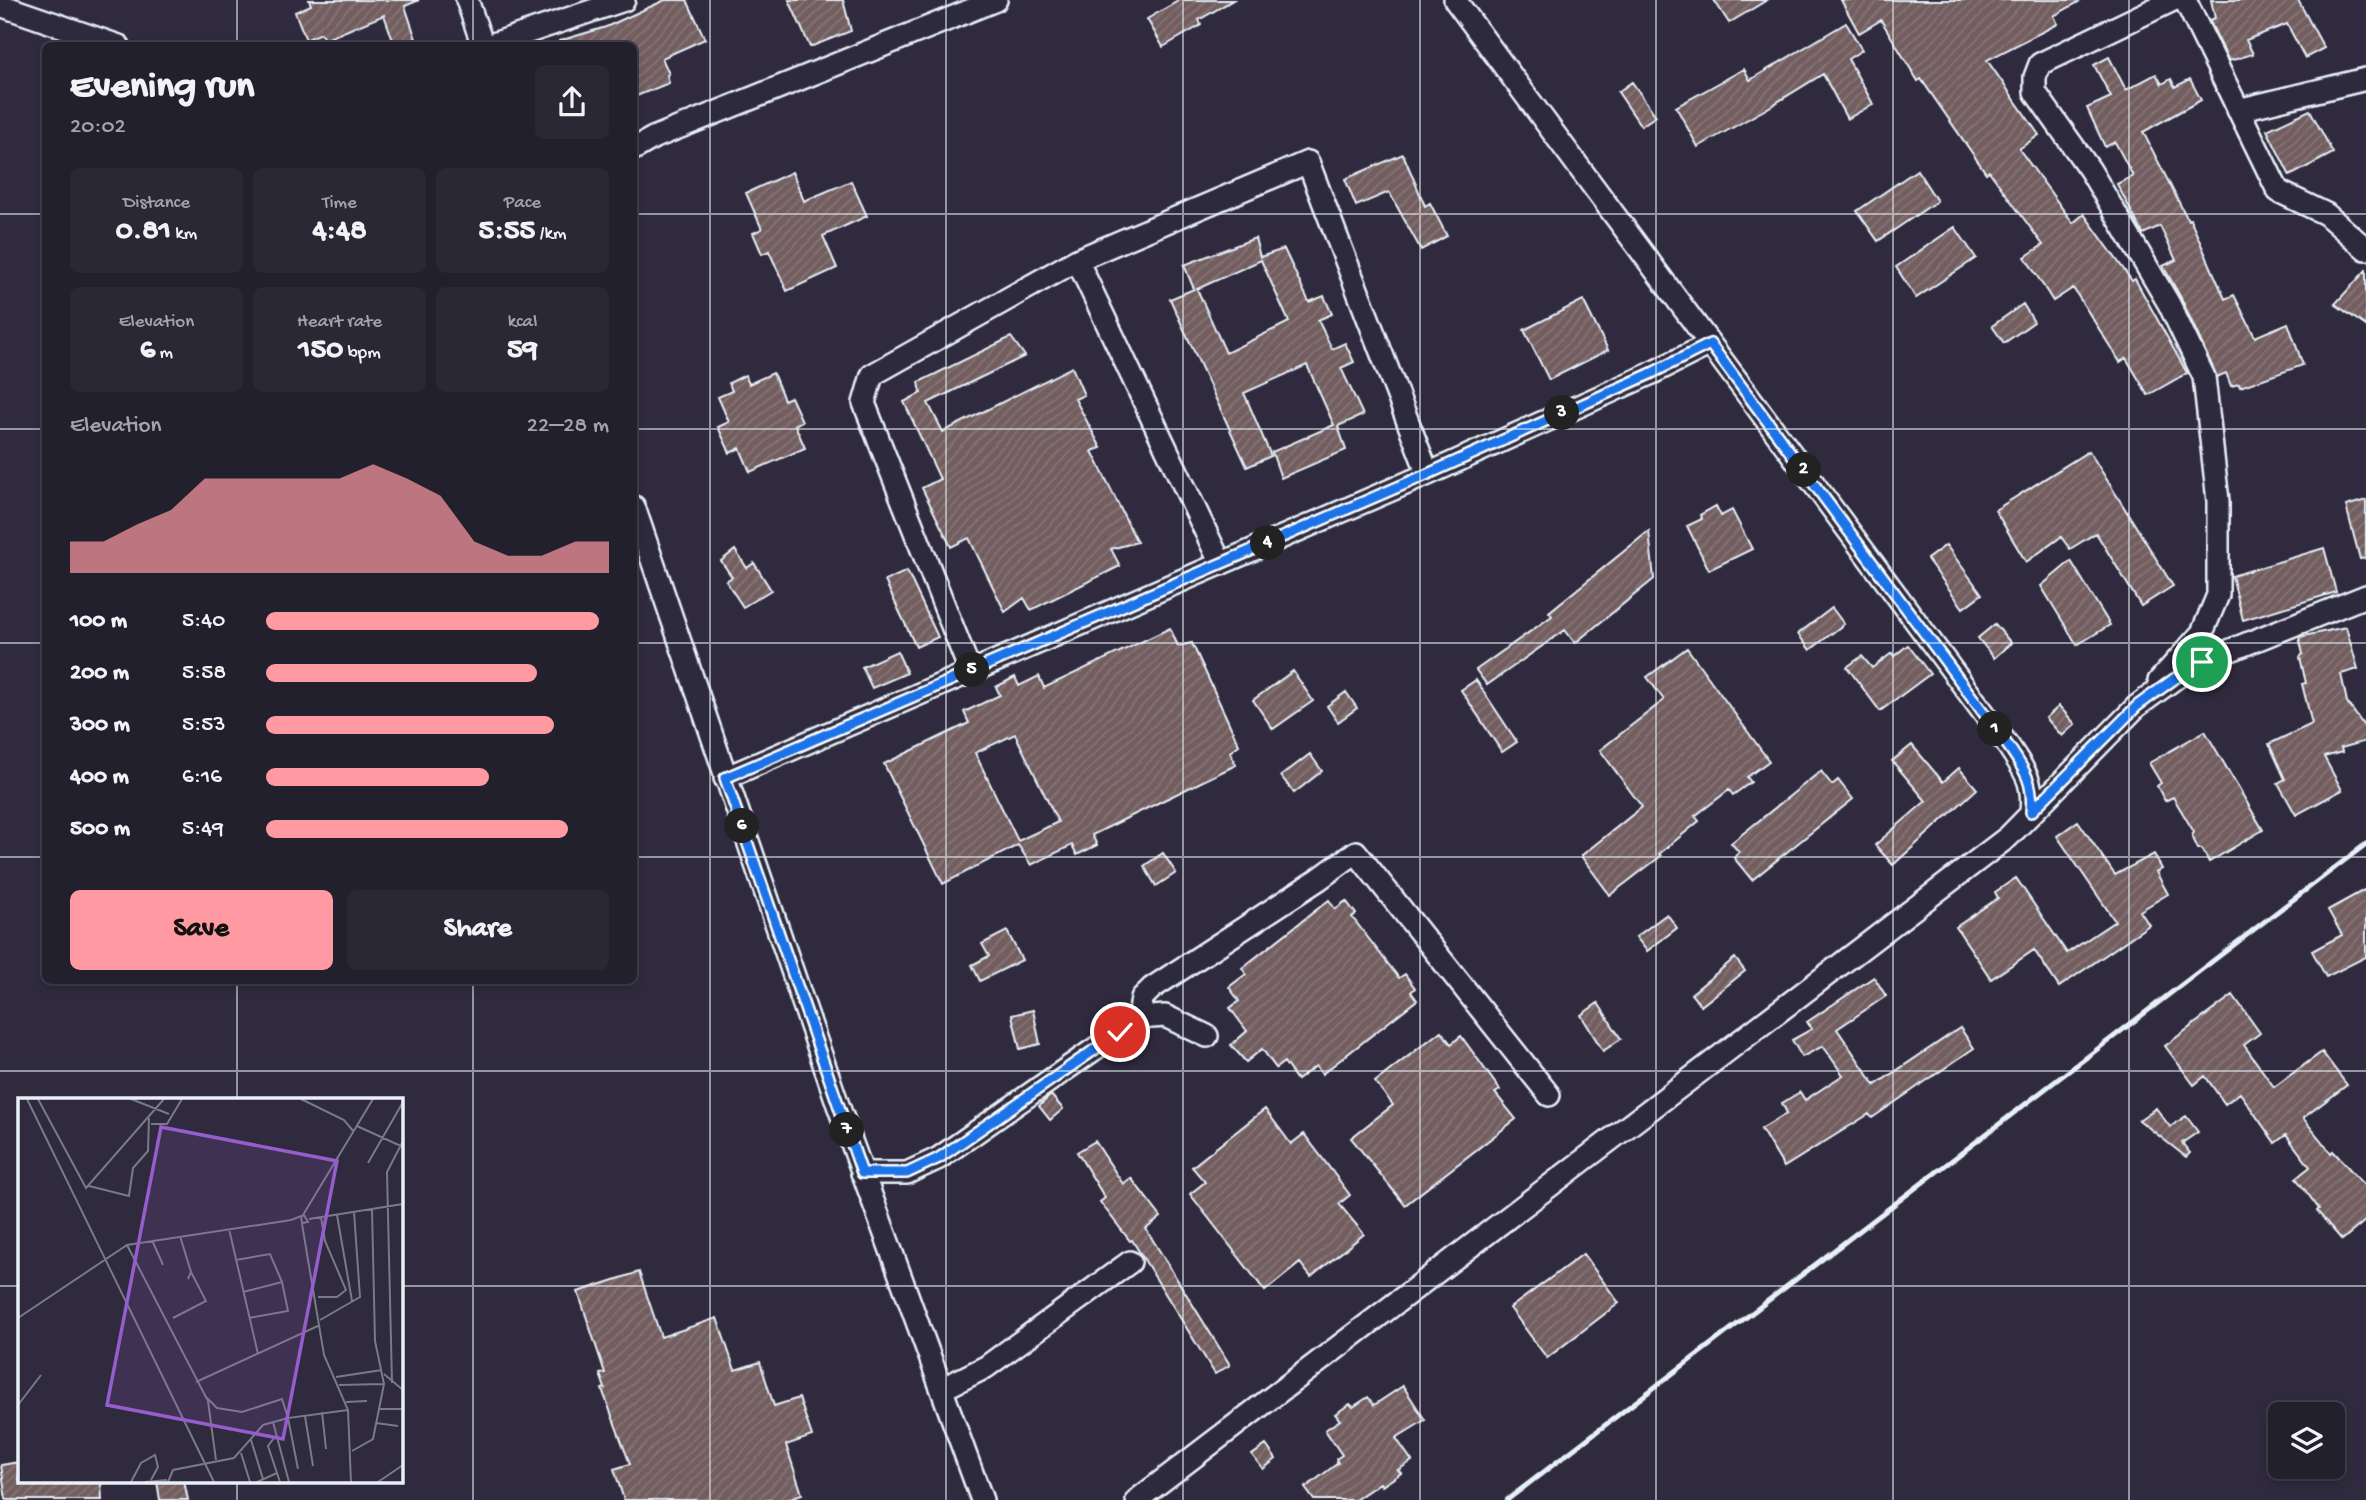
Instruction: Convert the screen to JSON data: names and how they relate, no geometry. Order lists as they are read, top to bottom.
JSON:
{
  "page": {
    "heading": ["Evening run", "20:02"],
    "stats": [
      ["Distance", "0.81 km"],
      ["Time", "4:48"],
      ["Pace", "5:55 /km"],
      ["Elevation", "6 m"],
      ["Heart rate", "150 bpm"],
      ["kcal", "59"]
    ],
    "pins": [
      "3",
      "2",
      "4",
      "5",
      "1",
      "6",
      "7"
    ],
    "chart": ["Elevation", "22–28 m"],
    "list": [
      {
        "name": "100 m",
        "note": "5:40"
      },
      {
        "name": "200 m",
        "note": "5:58"
      },
      {
        "name": "300 m",
        "note": "5:53"
      },
      {
        "name": "400 m",
        "note": "6:16"
      },
      {
        "name": "500 m",
        "note": "5:49"
      }
    ],
    "buttons": ["Save", "Share"]
  }
}
